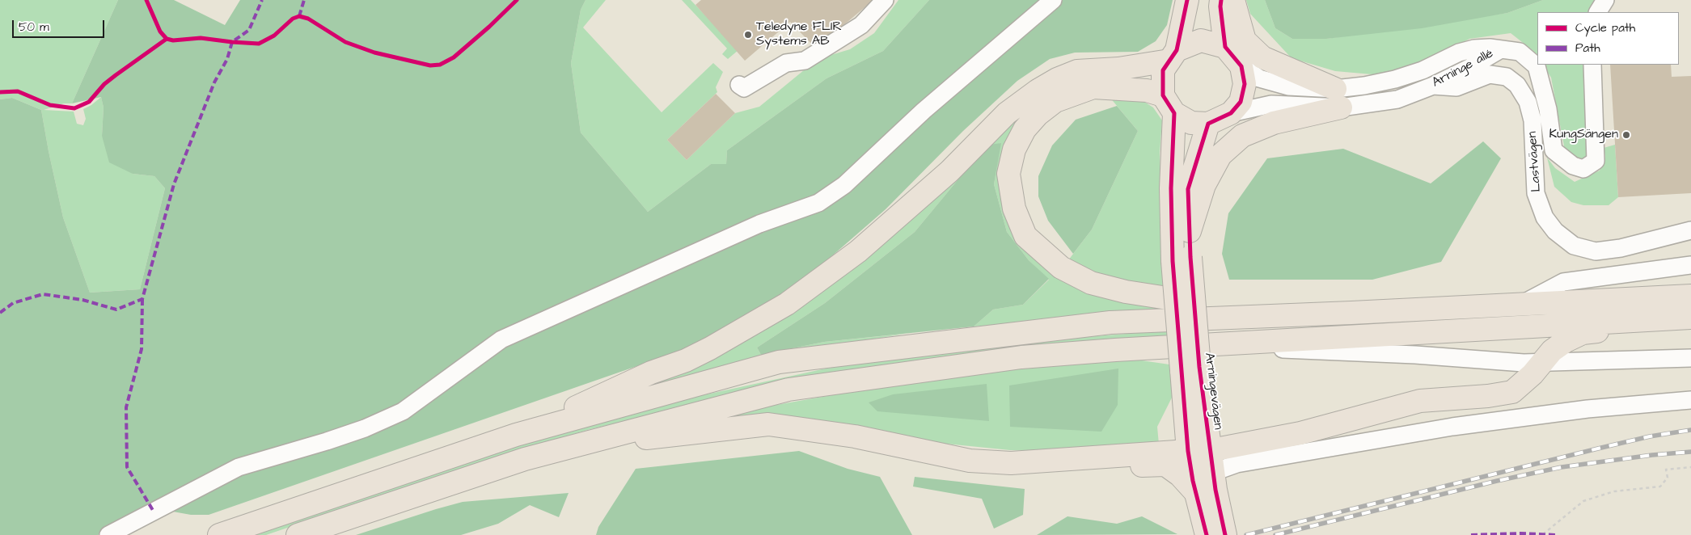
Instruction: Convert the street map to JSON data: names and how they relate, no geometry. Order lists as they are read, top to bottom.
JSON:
{
  "streets": {
    "main road": ["Arningevägen"],
    "street": ["Arninge allé", "Lastvägen"]
  },
  "crossings": [
    ["Arninge allé", "Lastvägen"],
    ["Arninge allé", "Arningevägen"]
  ],
  "places": ["Teledyne FLIR Systems AB", "KungSängen"],
  "legend": ["Cycle path", "Path"],
  "scale_bar": "50 m"
}
